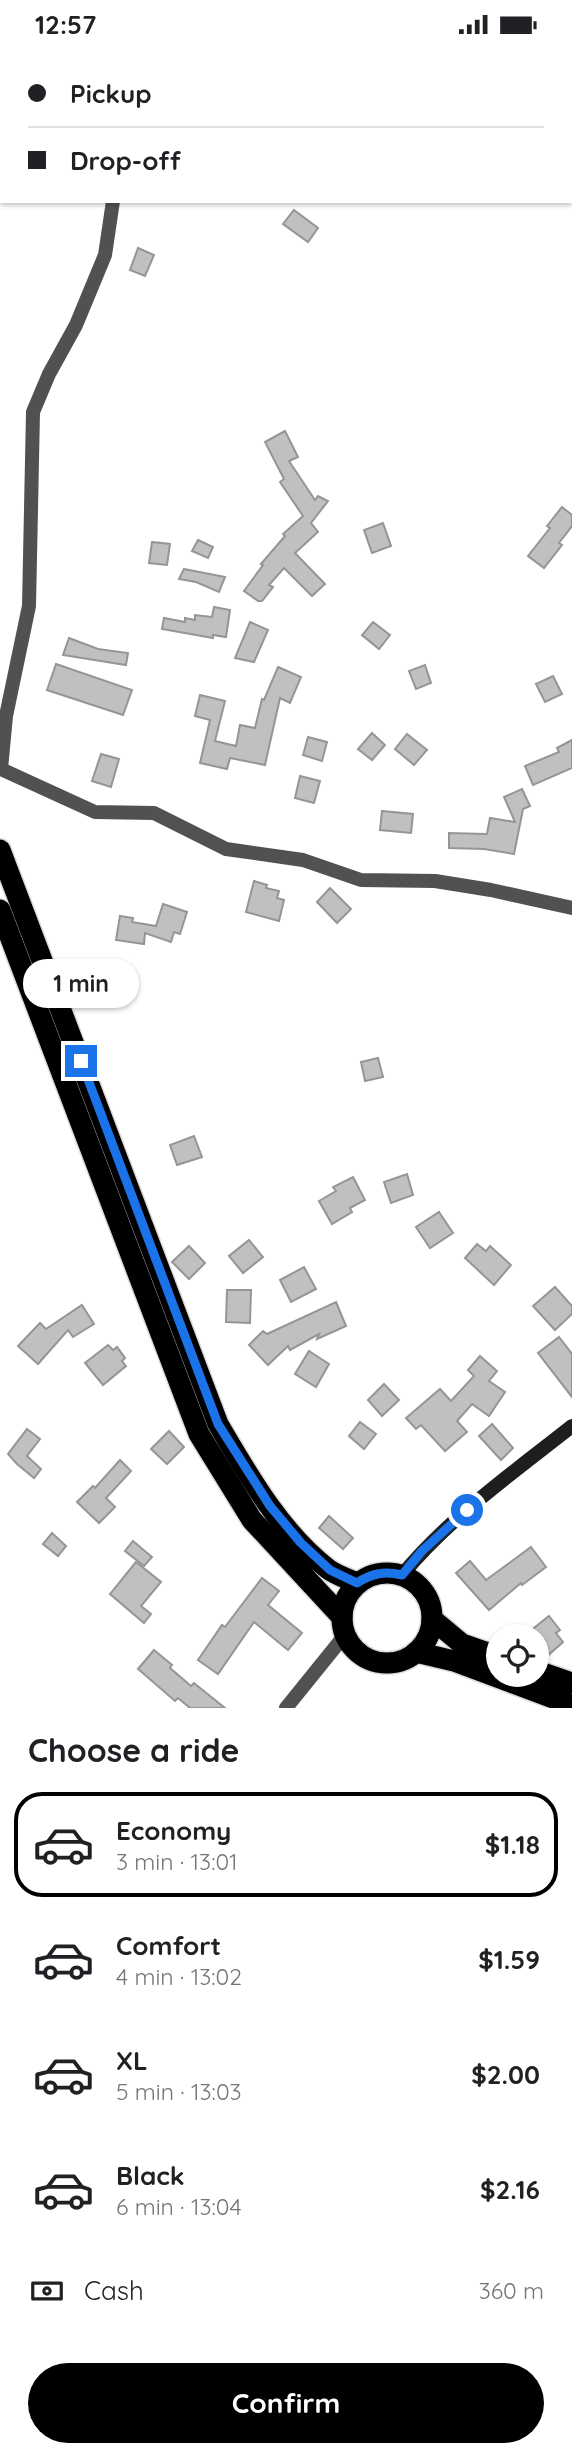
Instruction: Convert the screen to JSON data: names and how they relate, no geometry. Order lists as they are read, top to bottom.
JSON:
{
  "page": {
    "status": "12:57",
    "banner": ["Pickup", "Drop-off"],
    "bubble": "1 min",
    "heading": "Choose a ride",
    "list": [
      {
        "name": "Economy",
        "note": "3 min · 13:01",
        "value": "$1.18"
      },
      {
        "name": "Comfort",
        "note": "4 min · 13:02",
        "value": "$1.59"
      },
      {
        "name": "XL",
        "note": "5 min · 13:03",
        "value": "$2.00"
      },
      {
        "name": "Black",
        "note": "6 min · 13:04",
        "value": "$2.16"
      }
    ],
    "pay": ["Cash", "360 m"],
    "buttons": "Confirm"
  }
}
